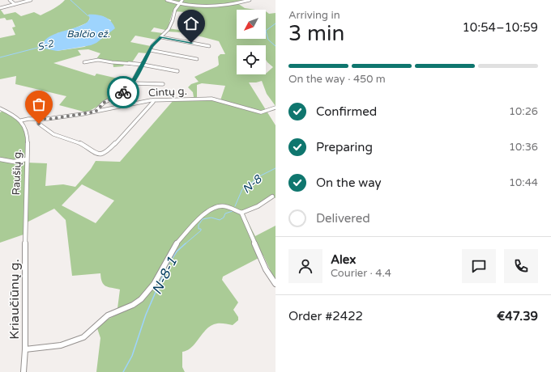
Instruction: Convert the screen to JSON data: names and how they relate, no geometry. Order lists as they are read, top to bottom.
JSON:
{
  "streets": {
    "street": ["Cintų g.", "Raušių g.", "Kriaučiūnų g."]
  },
  "crossings": [
    ["Cintų g.", "Raušių g."],
    ["Raušių g.", "Kriaučiūnų g."]
  ],
  "water": [
    "Balčio ež.",
    "S-2",
    "N-8",
    "N-8-1"
  ],
  "north": "bottom left",
  "page": {
    "heading": ["3 min", "Arriving in", "10:54–10:59"],
    "panel": [
      "Alex",
      "Courier · 4.4",
      "Order #2422",
      "€47.39"
    ],
    "bar": "On the way · 450 m",
    "list": [
      ["Confirmed", "10:26"],
      ["Preparing", "10:36"],
      ["On the way", "10:44"],
      "Delivered"
    ]
  }
}
